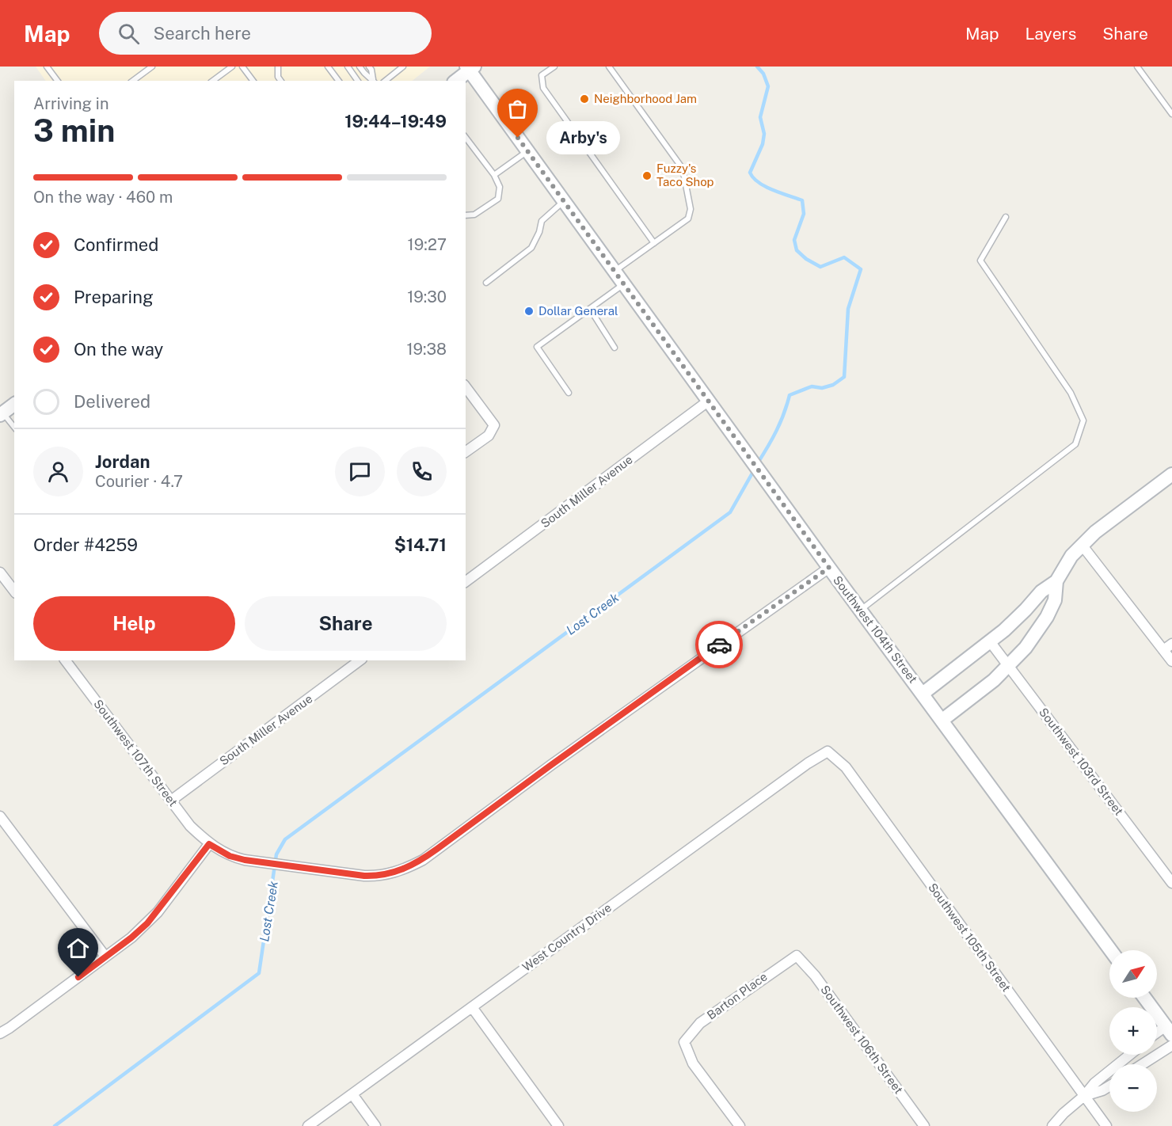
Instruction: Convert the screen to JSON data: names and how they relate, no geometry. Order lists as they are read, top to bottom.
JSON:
{
  "streets": {
    "main road": ["Southwest 104th Street"],
    "street": [
      "South Miller Avenue",
      "Southwest 107th Street",
      "Southwest 103rd Street",
      "West Country Drive",
      "Southwest 105th Street",
      "Barton Place",
      "Southwest 106th Street"
    ]
  },
  "crossings": [
    ["South Miller Avenue", "Southwest 104th Street"],
    ["South Miller Avenue", "Southwest 107th Street"],
    ["Southwest 104th Street", "Southwest 107th Street"],
    ["West Country Drive", "Southwest 105th Street"],
    ["Barton Place", "Southwest 106th Street"]
  ],
  "water": ["Lost Creek"],
  "places": [
    "Neighborhood Jam",
    "Arby's",
    "Fuzzy's Taco Shop",
    "Dollar General"
  ],
  "north": "top right",
  "page": {
    "header": "Map",
    "search": "Search here",
    "nav": ["Map", "Layers", "Share"],
    "heading": ["3 min", "Arriving in", "19:44–19:49"],
    "panel": [
      "Jordan",
      "Courier · 4.7",
      "Order #4259",
      "$14.71"
    ],
    "bubble": "Arby's",
    "bar": "On the way · 460 m",
    "list": [
      ["Confirmed", "19:27"],
      ["Preparing", "19:30"],
      ["On the way", "19:38"],
      "Delivered"
    ],
    "buttons": ["Help", "Share"],
    "map_buttons": ["+", "−"]
  }
}
